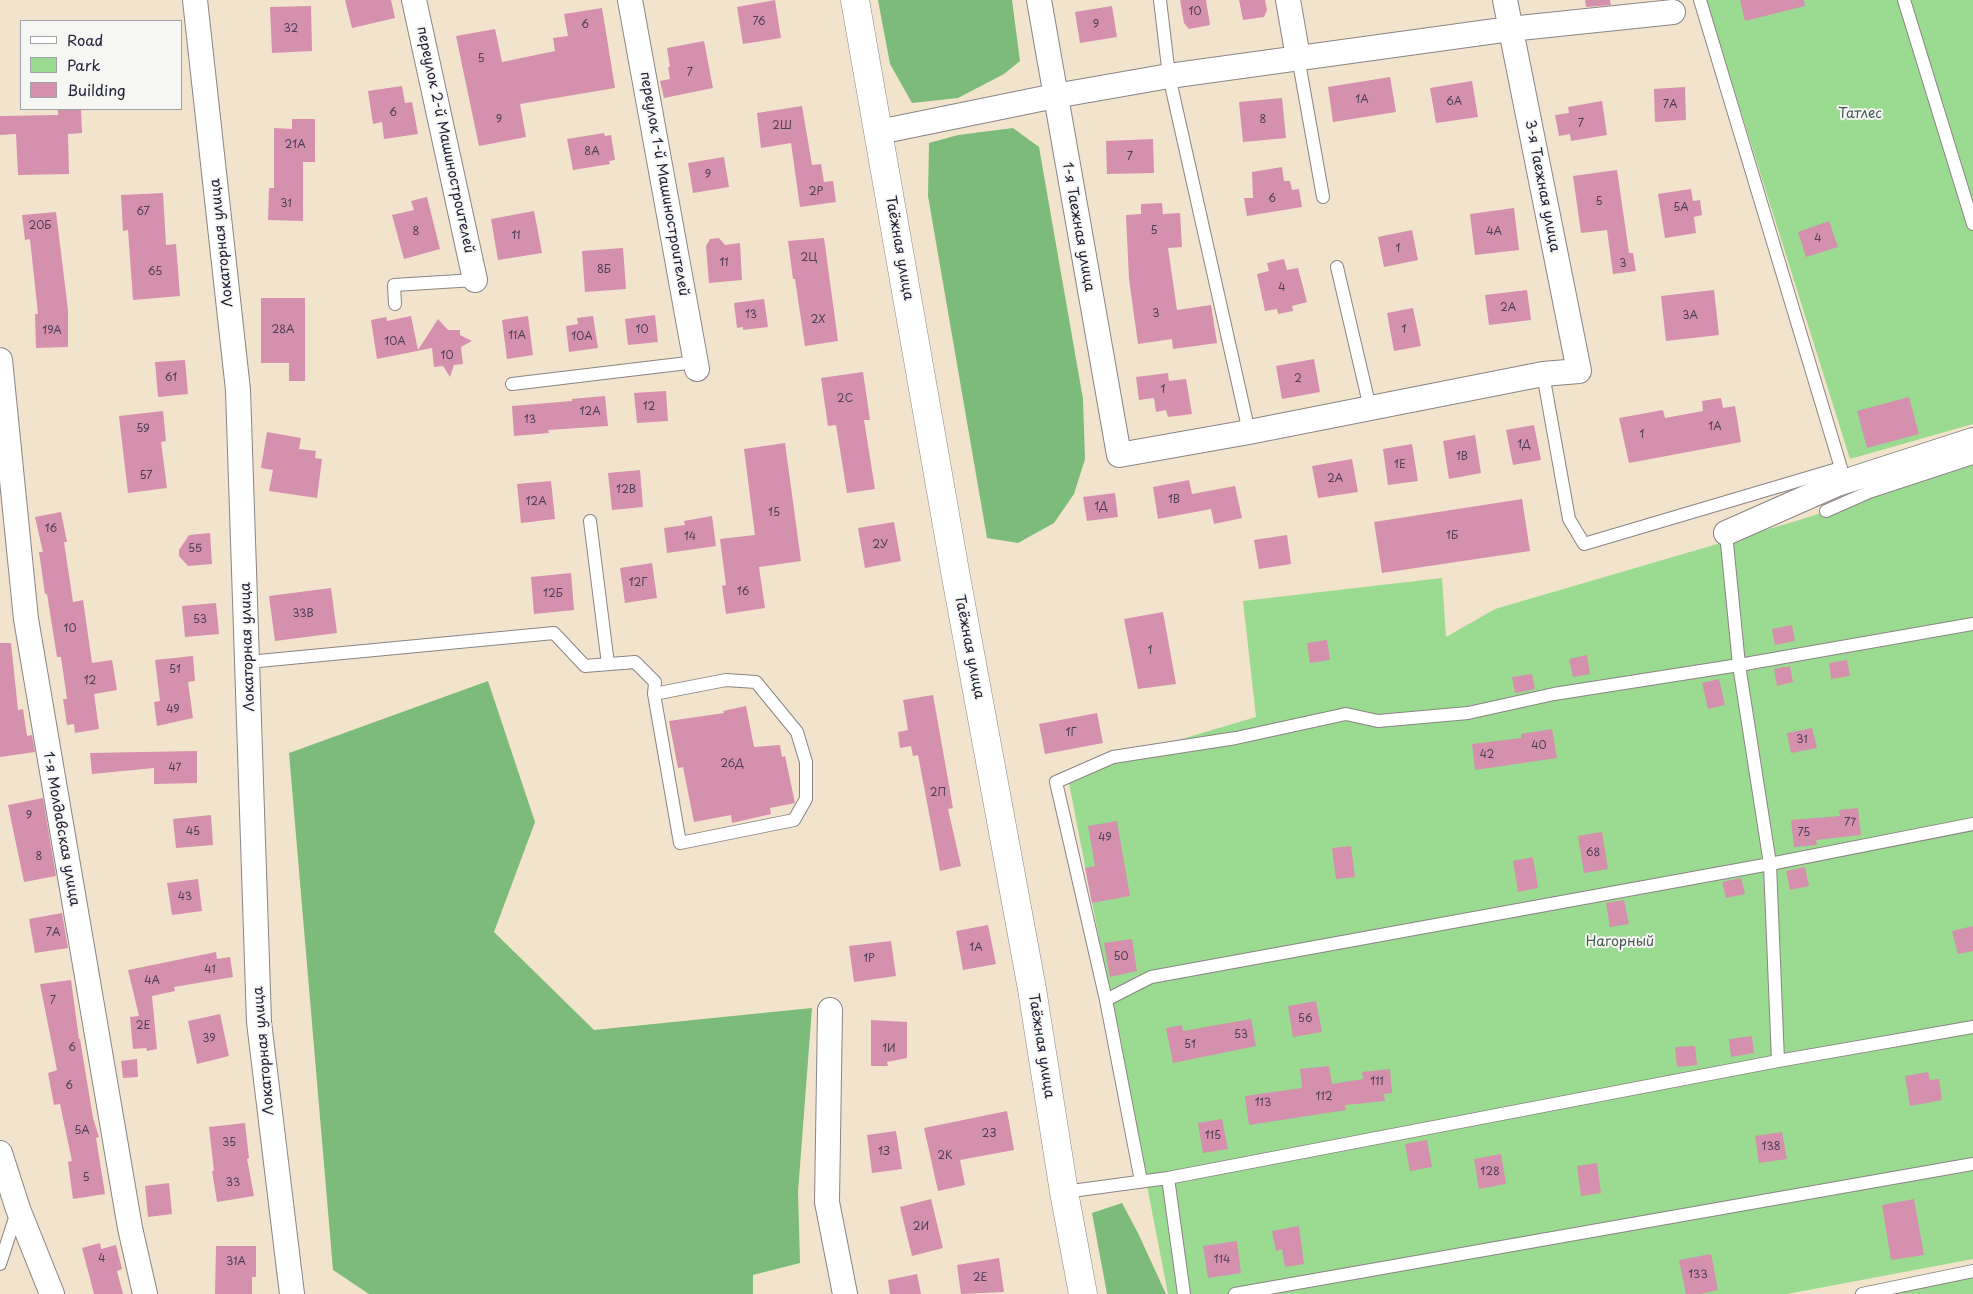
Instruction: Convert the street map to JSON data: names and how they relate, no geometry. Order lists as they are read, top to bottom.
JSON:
{
  "streets": {
    "street": [
      "переулок 2-й Машиностроителей",
      "переулок 1-й Машиностроителей",
      "3-я Таежная улица",
      "1-я Таежная улица",
      "Локаторная улица",
      "Таёжная улица",
      "1-я Молдавская улица"
    ]
  },
  "parks": ["Татлес", "Нагорный"],
  "house_numbers": [
    "10",
    "76",
    "6",
    "9",
    "32",
    "5",
    "7",
    "1А",
    "6А",
    "7А",
    "6",
    "9",
    "8",
    "7",
    "2Ш",
    "21А",
    "8А",
    "7",
    "9",
    "2Р",
    "6",
    "5",
    "31",
    "5А",
    "67",
    "20Б",
    "5",
    "8",
    "4А",
    "11",
    "4",
    "1",
    "2Ц",
    "11",
    "3",
    "8Б",
    "65",
    "4",
    "2А",
    "3",
    "13",
    "3А",
    "2Х",
    "28А",
    "10",
    "1",
    "19А",
    "11А",
    "10А",
    "10А",
    "10",
    "61",
    "2",
    "1",
    "2С",
    "12",
    "12А",
    "13",
    "1А",
    "59",
    "1",
    "1Д",
    "1В",
    "1Е",
    "57",
    "2А",
    "12В",
    "1В",
    "12А",
    "1Д",
    "15",
    "16",
    "1Б",
    "14",
    "2У",
    "55",
    "12Г",
    "16",
    "12Б",
    "33В",
    "53",
    "10",
    "1",
    "51",
    "12",
    "49",
    "1Г",
    "31",
    "40",
    "42",
    "26Д",
    "47",
    "2П",
    "9",
    "77",
    "45",
    "75",
    "49",
    "68",
    "8",
    "43",
    "7А",
    "1А",
    "50",
    "1Р",
    "41",
    "4А",
    "7",
    "56",
    "2Е",
    "53",
    "39",
    "51",
    "6",
    "1И",
    "111",
    "6",
    "112",
    "113",
    "5А",
    "2З",
    "115",
    "35",
    "138",
    "1З",
    "2К",
    "128",
    "5",
    "33",
    "2И",
    "4",
    "114",
    "31А",
    "133",
    "2Е"
  ],
  "legend": ["Road", "Park", "Building"]
}
